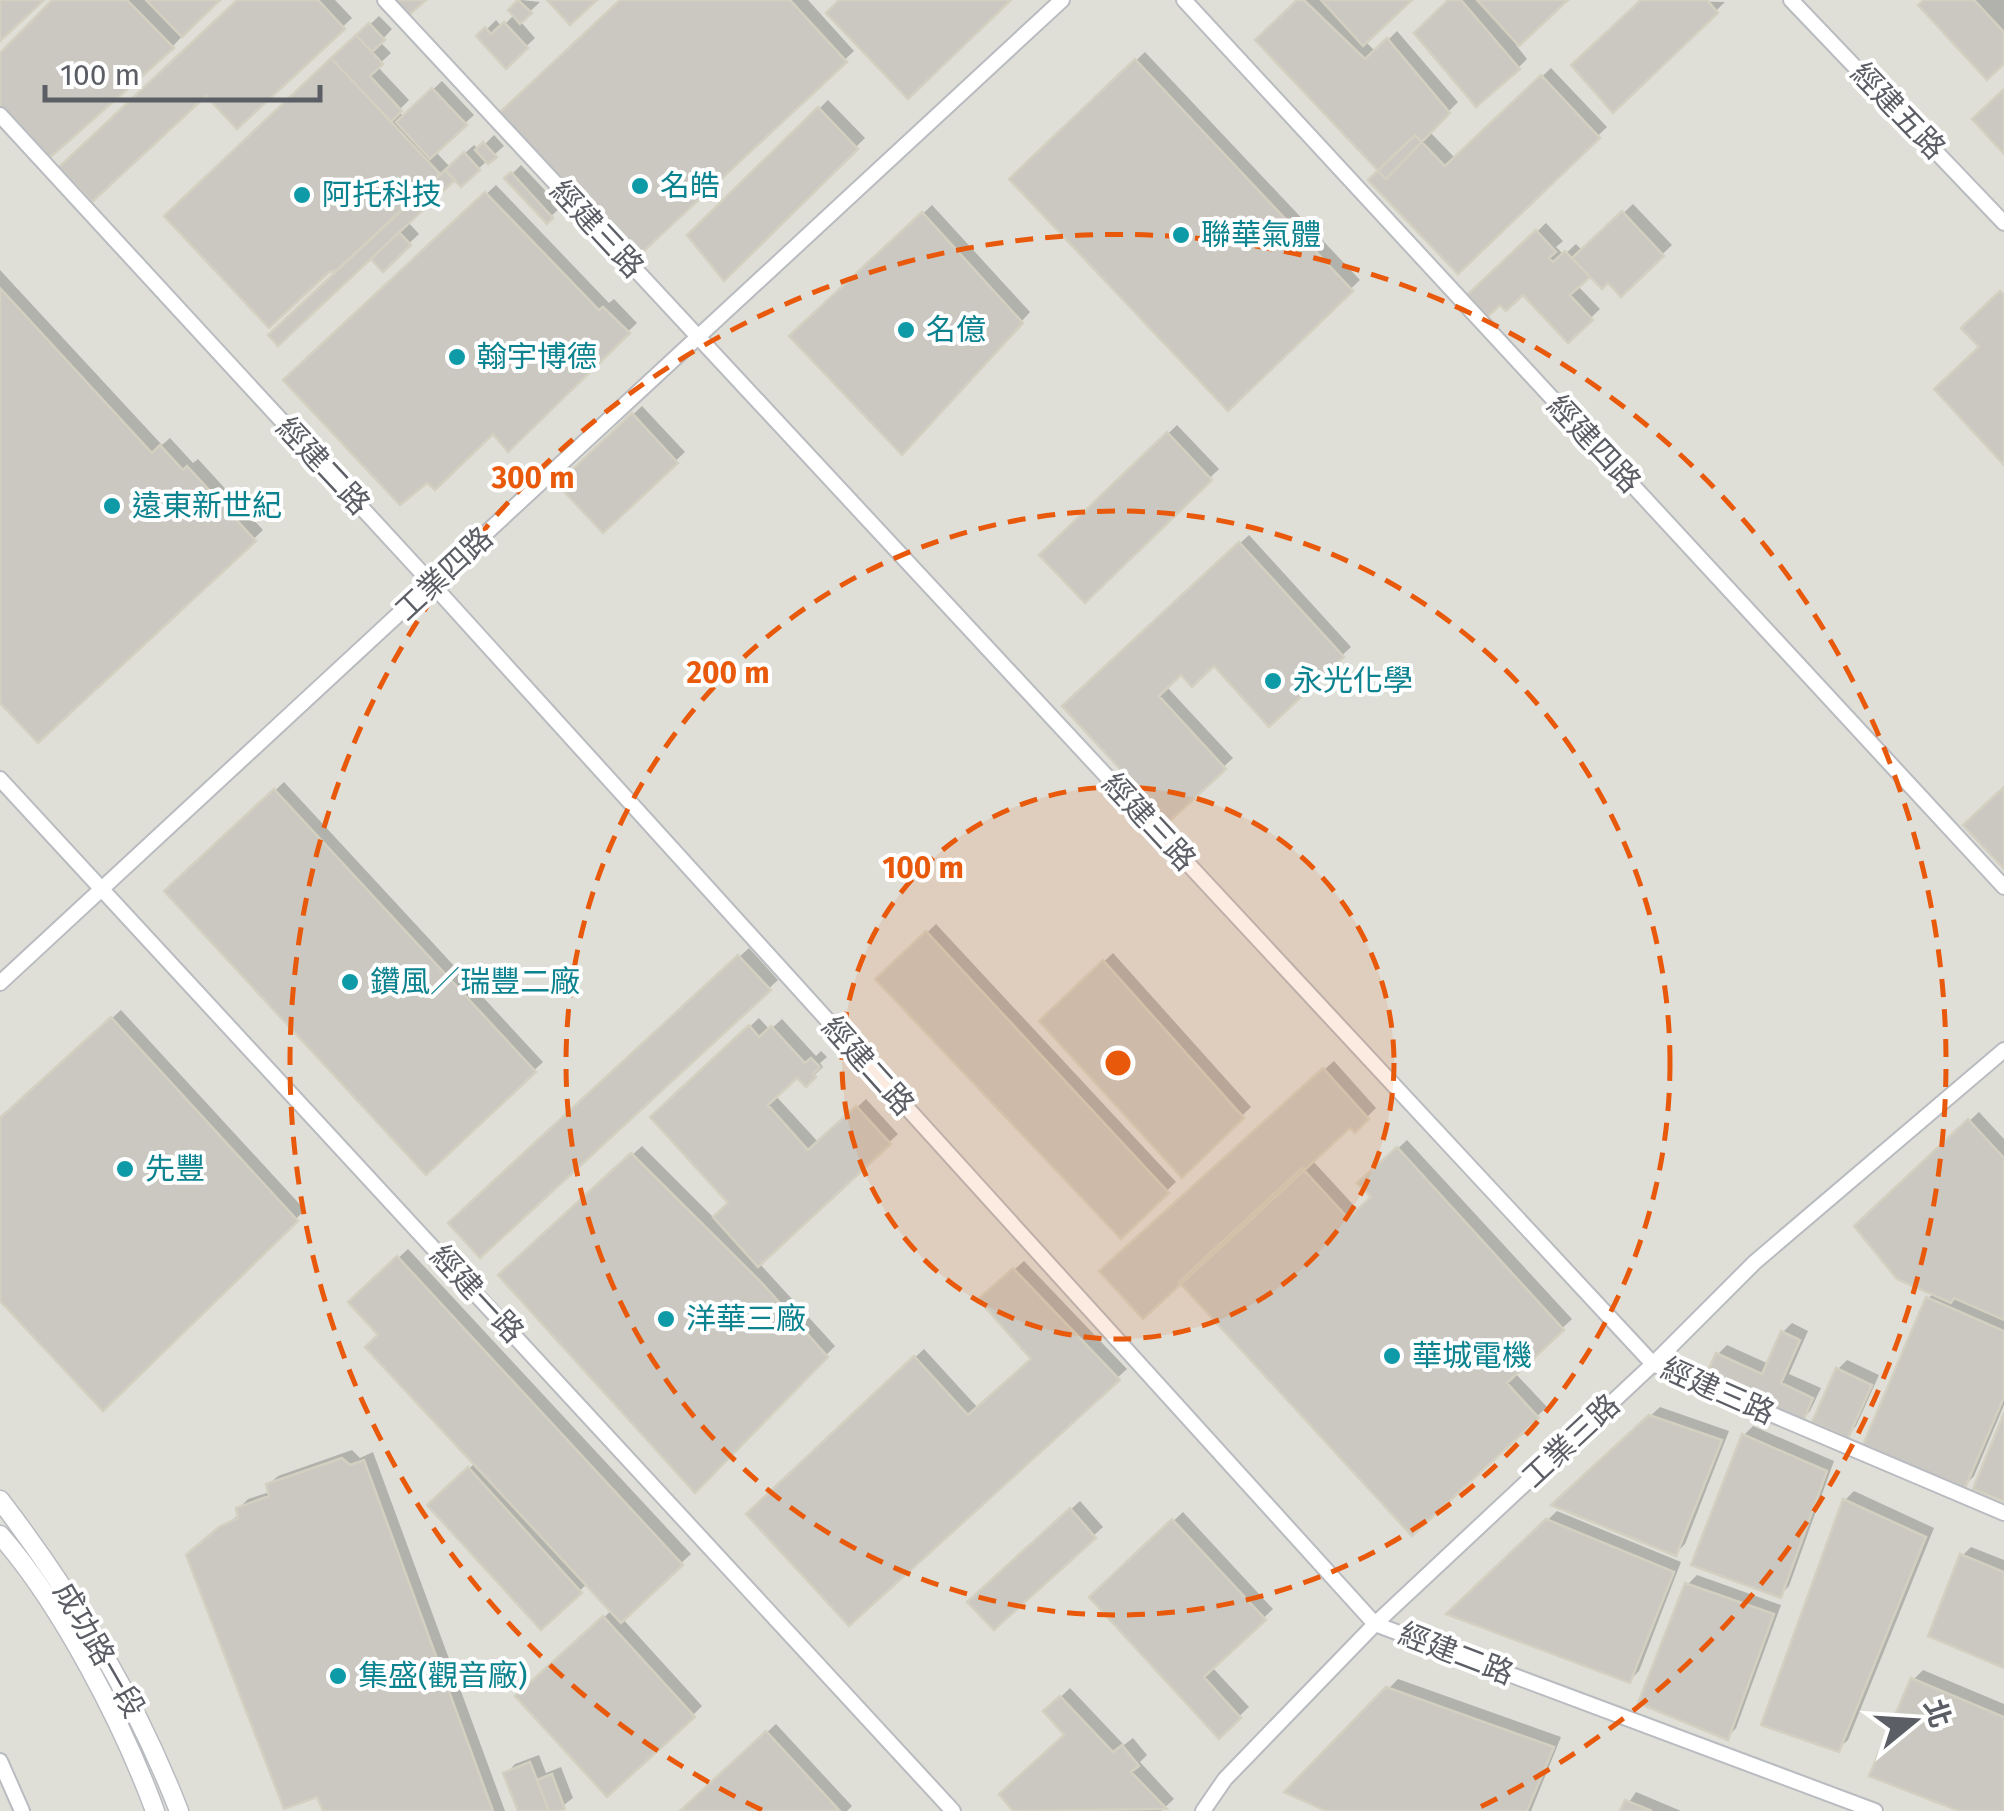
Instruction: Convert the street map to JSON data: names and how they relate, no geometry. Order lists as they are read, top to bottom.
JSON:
{
  "streets": {
    "street": [
      "經建五路",
      "經建三路",
      "經建四路",
      "經建二路",
      "工業四路",
      "經建一路",
      "工業三路",
      "成功路一段"
    ]
  },
  "crossings": [
    ["經建三路", "工業四路"],
    ["經建三路", "工業三路"],
    ["經建二路", "工業四路"],
    ["經建二路", "工業三路"],
    ["工業四路", "經建一路"]
  ],
  "places": [
    "名皓",
    "阿托科技",
    "聯華氣體",
    "名億",
    "翰宇博德",
    "遠東新世紀",
    "永光化學",
    "鑽風／瑞豐二廠",
    "先豐",
    "洋華三廠",
    "華城電機",
    "集盛(觀音廠)"
  ],
  "scale_bar": "100 m",
  "north": "right",
  "rings": ["300 m", "200 m", "100 m"]
}
